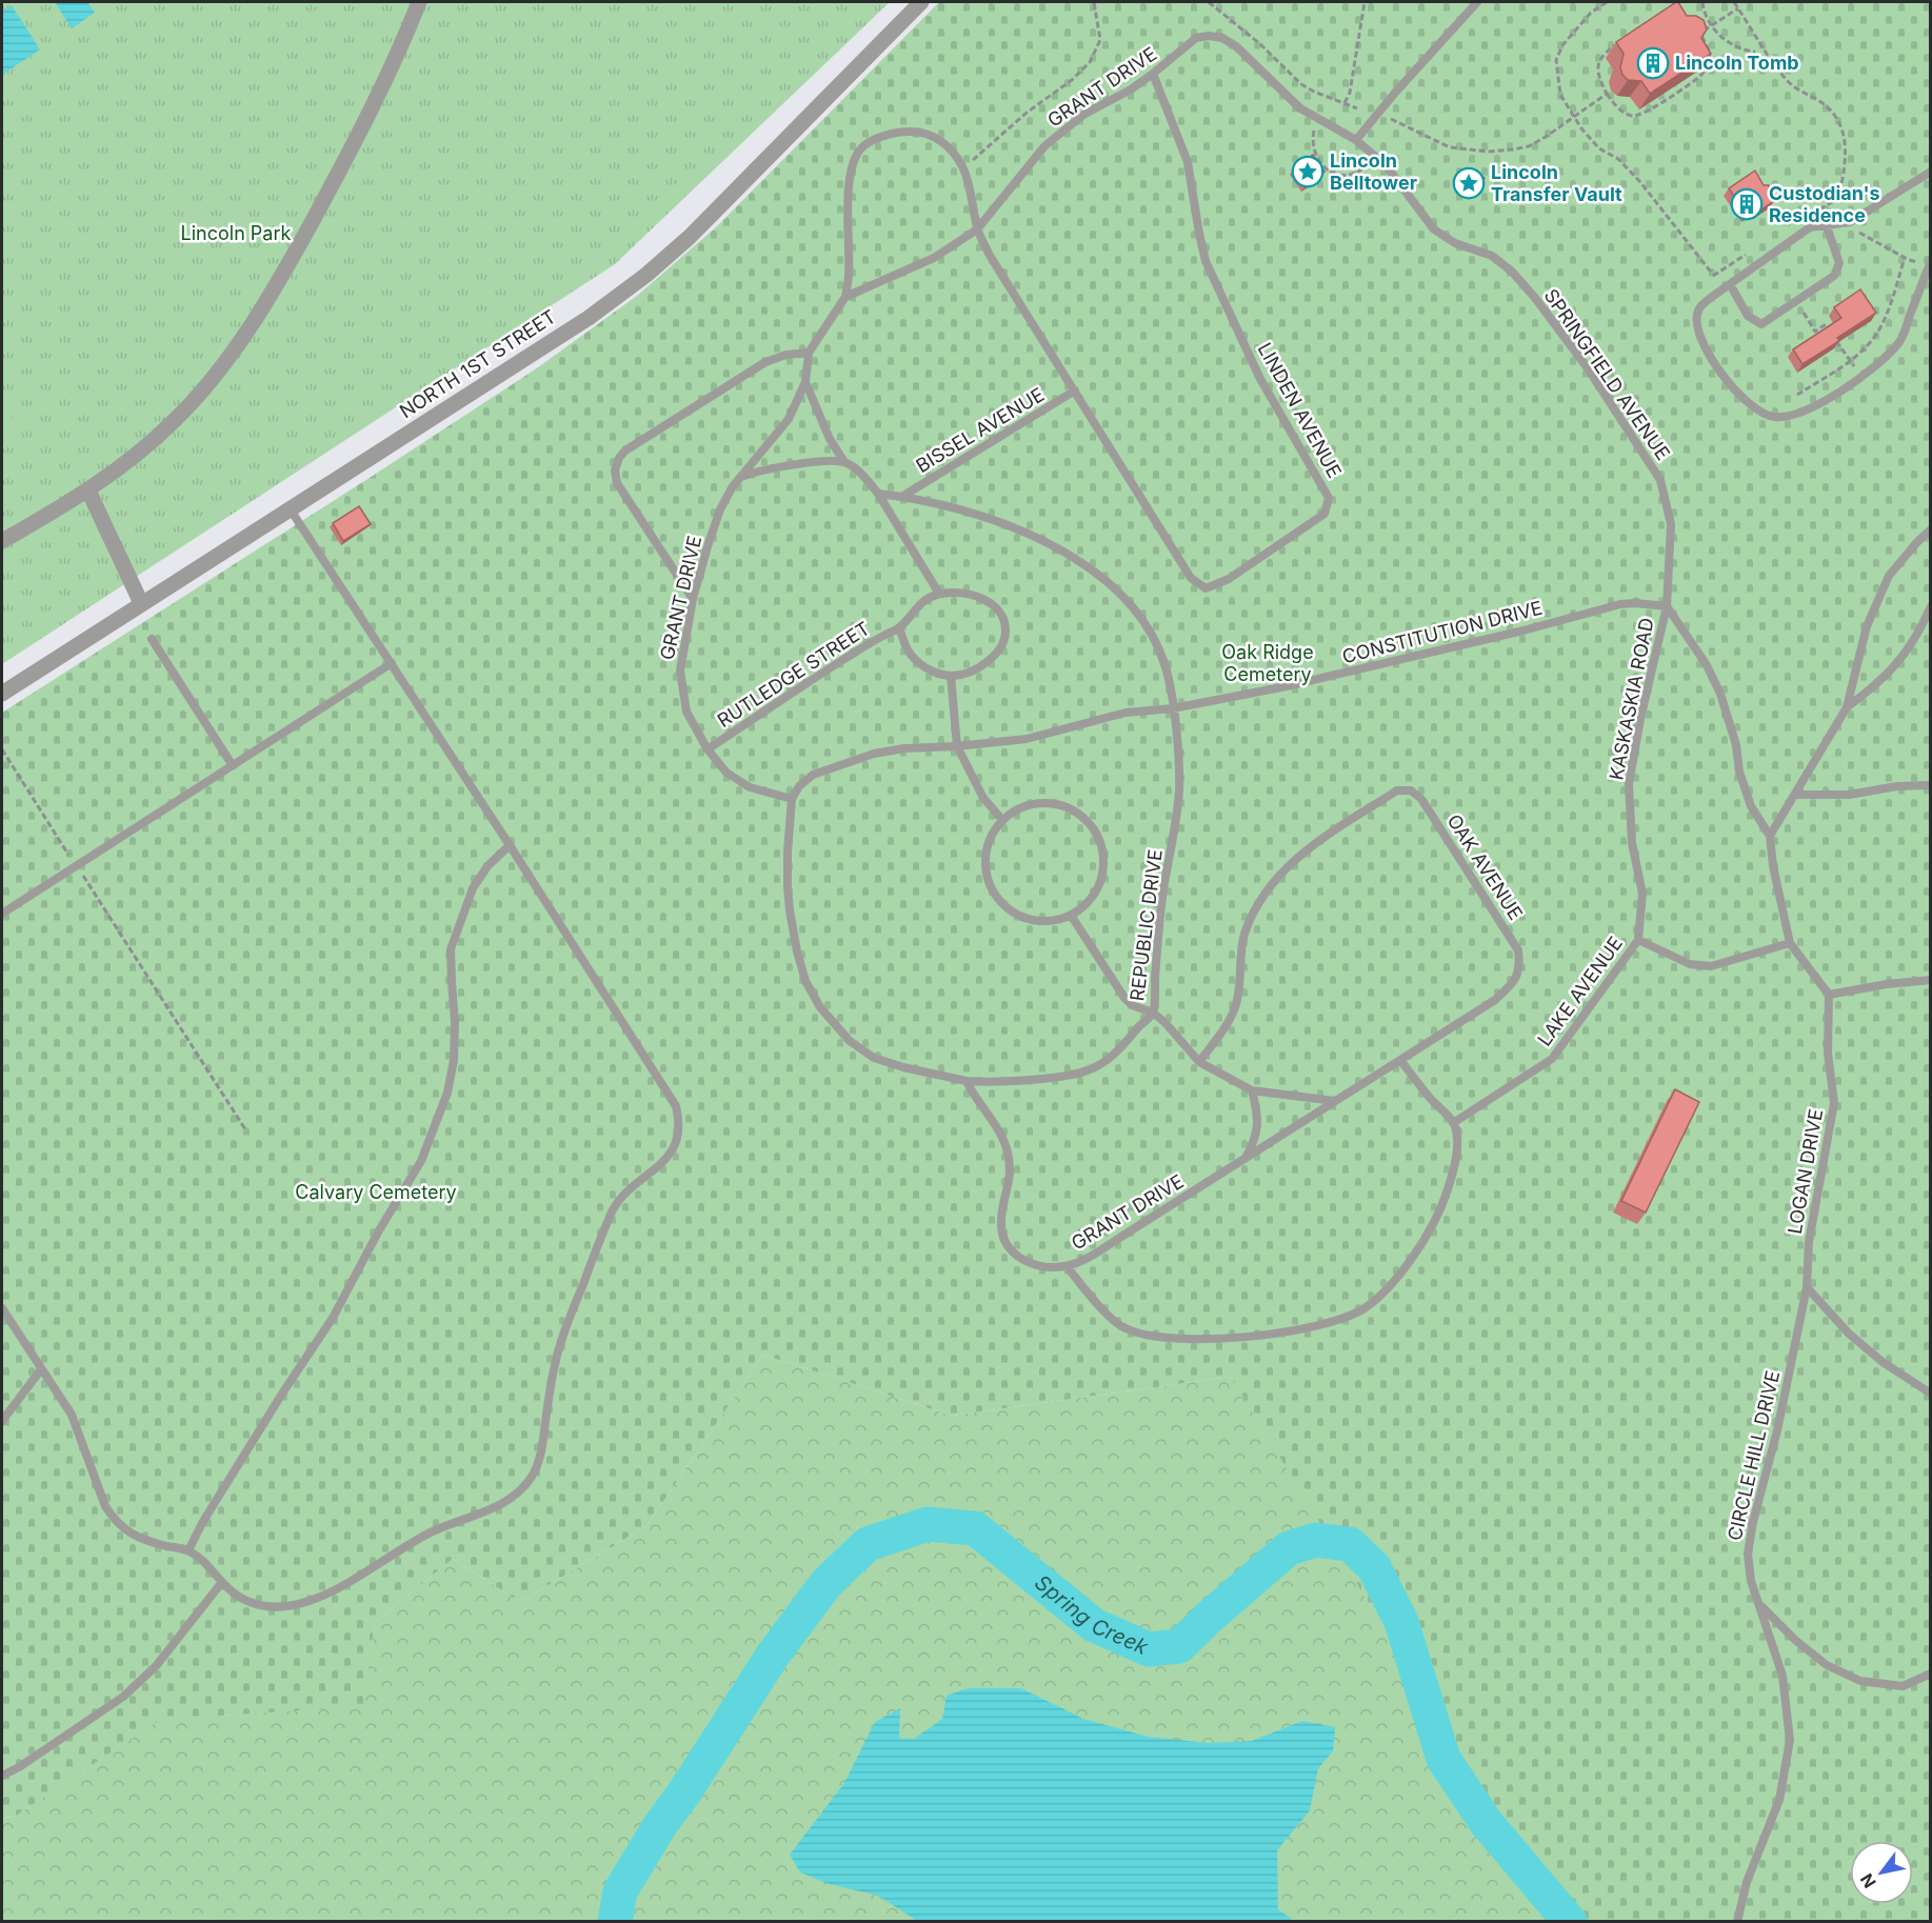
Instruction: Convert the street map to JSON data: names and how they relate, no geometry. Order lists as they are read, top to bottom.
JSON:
{
  "streets": {
    "street": ["NORTH 1ST STREET"],
    "lane": [
      "GRANT DRIVE",
      "SPRINGFIELD AVENUE",
      "LINDEN AVENUE",
      "BISSEL AVENUE",
      "CONSTITUTION DRIVE",
      "RUTLEDGE STREET",
      "KASKASKIA ROAD",
      "OAK AVENUE",
      "REPUBLIC DRIVE",
      "LAKE AVENUE",
      "LOGAN DRIVE",
      "CIRCLE HILL DRIVE"
    ]
  },
  "crossings": [
    ["GRANT DRIVE", "SPRINGFIELD AVENUE"],
    ["GRANT DRIVE", "LINDEN AVENUE"],
    ["GRANT DRIVE", "CONSTITUTION DRIVE"],
    ["GRANT DRIVE", "RUTLEDGE STREET"],
    ["GRANT DRIVE", "OAK AVENUE"],
    ["GRANT DRIVE", "REPUBLIC DRIVE"],
    ["SPRINGFIELD AVENUE", "CONSTITUTION DRIVE"],
    ["SPRINGFIELD AVENUE", "KASKASKIA ROAD"],
    ["LINDEN AVENUE", "BISSEL AVENUE"],
    ["BISSEL AVENUE", "REPUBLIC DRIVE"],
    ["CONSTITUTION DRIVE", "KASKASKIA ROAD"],
    ["CONSTITUTION DRIVE", "REPUBLIC DRIVE"],
    ["KASKASKIA ROAD", "LAKE AVENUE"],
    ["LOGAN DRIVE", "CIRCLE HILL DRIVE"]
  ],
  "water": ["Spring Creek"],
  "parks": ["Lincoln Park", "Oak Ridge Cemetery", "Calvary Cemetery"],
  "places": {
    "building": ["Lincoln Tomb", "Custodian's Residence"],
    "place": ["Lincoln Belltower", "Lincoln Transfer Vault"]
  },
  "north": "bottom left"
}
